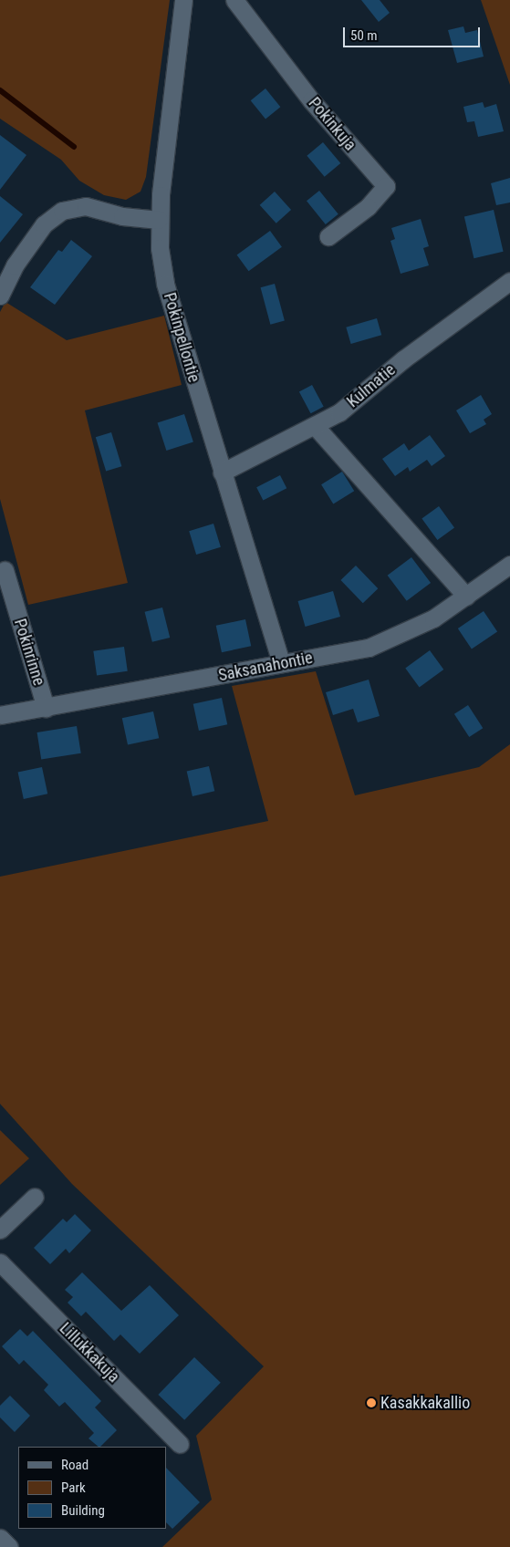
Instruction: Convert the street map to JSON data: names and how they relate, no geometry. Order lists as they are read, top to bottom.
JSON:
{
  "streets": {
    "street": [
      "Pokinkuja",
      "Pokinpellontie",
      "Kulmatie",
      "Pokinrinne",
      "Saksanahontie",
      "Lillukkakuja"
    ]
  },
  "crossings": [
    ["Pokinpellontie", "Kulmatie"],
    ["Pokinpellontie", "Saksanahontie"],
    ["Pokinrinne", "Saksanahontie"]
  ],
  "places": ["Kasakkakallio"],
  "legend": ["Road", "Park", "Building"],
  "scale_bar": "50 m"
}
